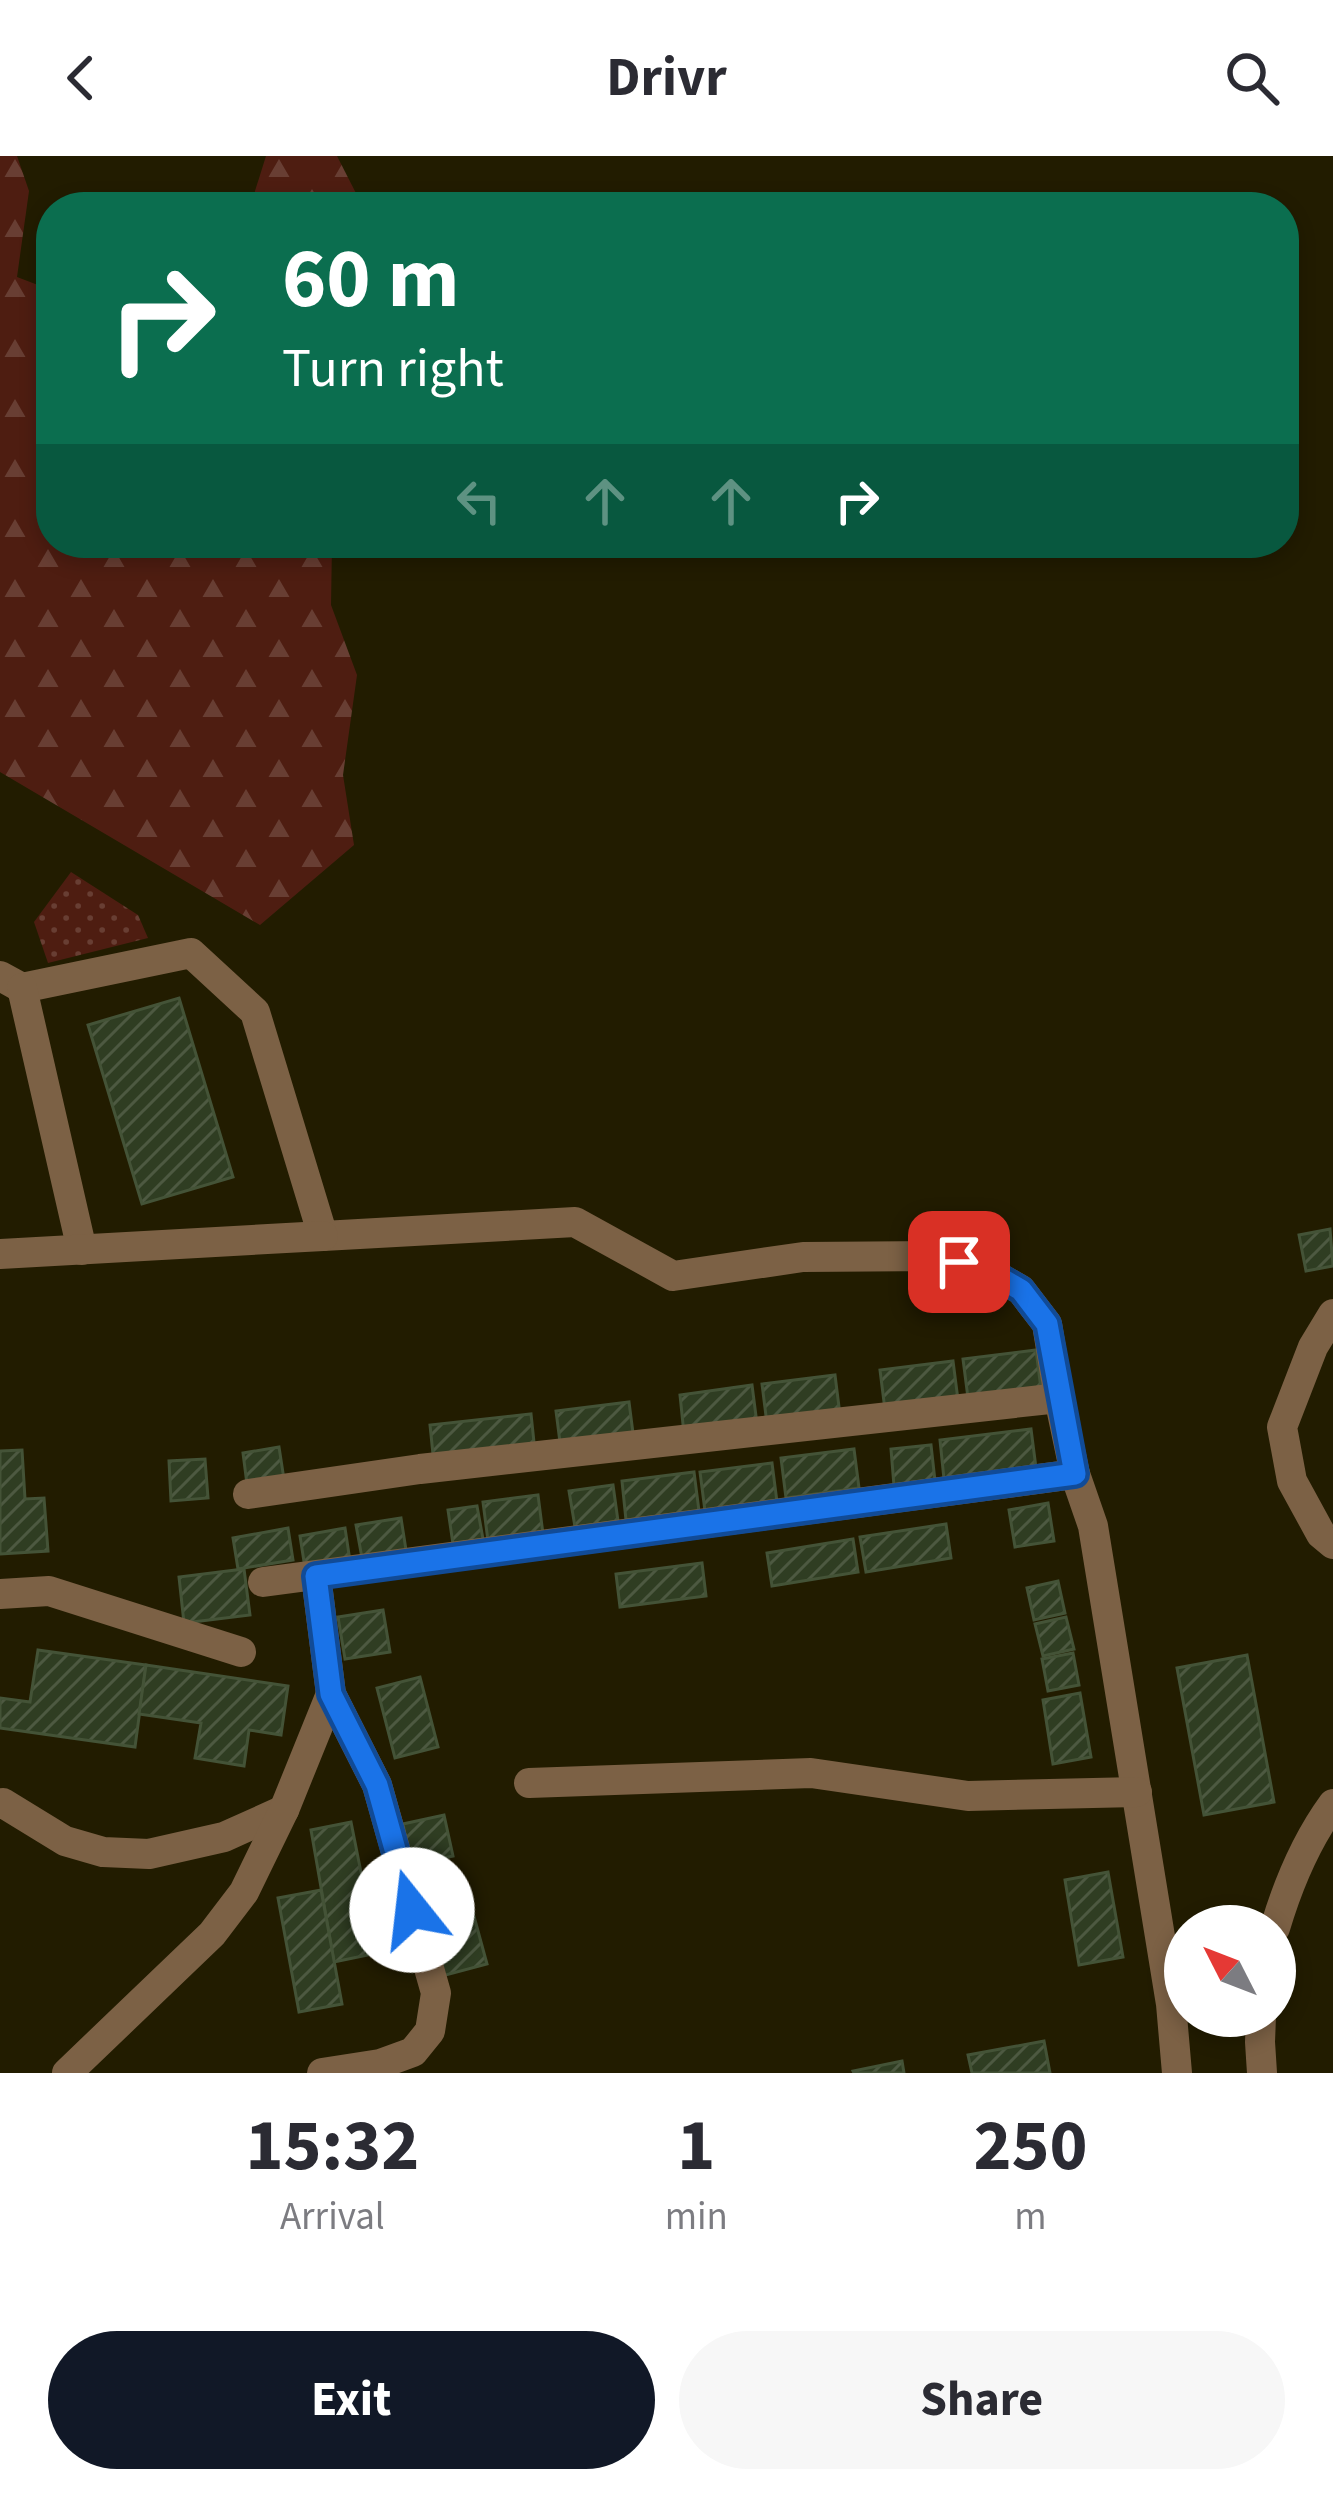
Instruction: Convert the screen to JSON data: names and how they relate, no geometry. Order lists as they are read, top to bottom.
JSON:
{
  "north": "top left",
  "page": {
    "header": "Drivr",
    "turn": ["60 m", "Turn right"],
    "eta": [
      "15:32",
      "Arrival",
      "1",
      "min",
      "250",
      "m"
    ],
    "buttons": ["Exit", "Share"]
  }
}
